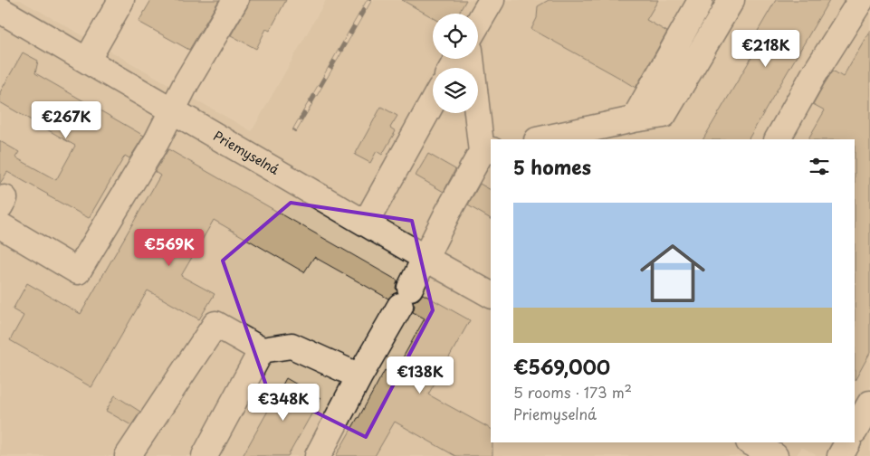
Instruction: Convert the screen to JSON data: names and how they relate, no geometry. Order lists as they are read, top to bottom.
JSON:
{
  "streets": {
    "street": ["Priemyselná"]
  },
  "page": {
    "price": [
      "€218K",
      "€267K",
      "€569K",
      "€138K",
      "€348K"
    ],
    "heading": "5 homes",
    "list": [
      {
        "name": "€569,000",
        "note": "5 rooms · 173 m² · Priemyselná"
      }
    ]
  }
}
